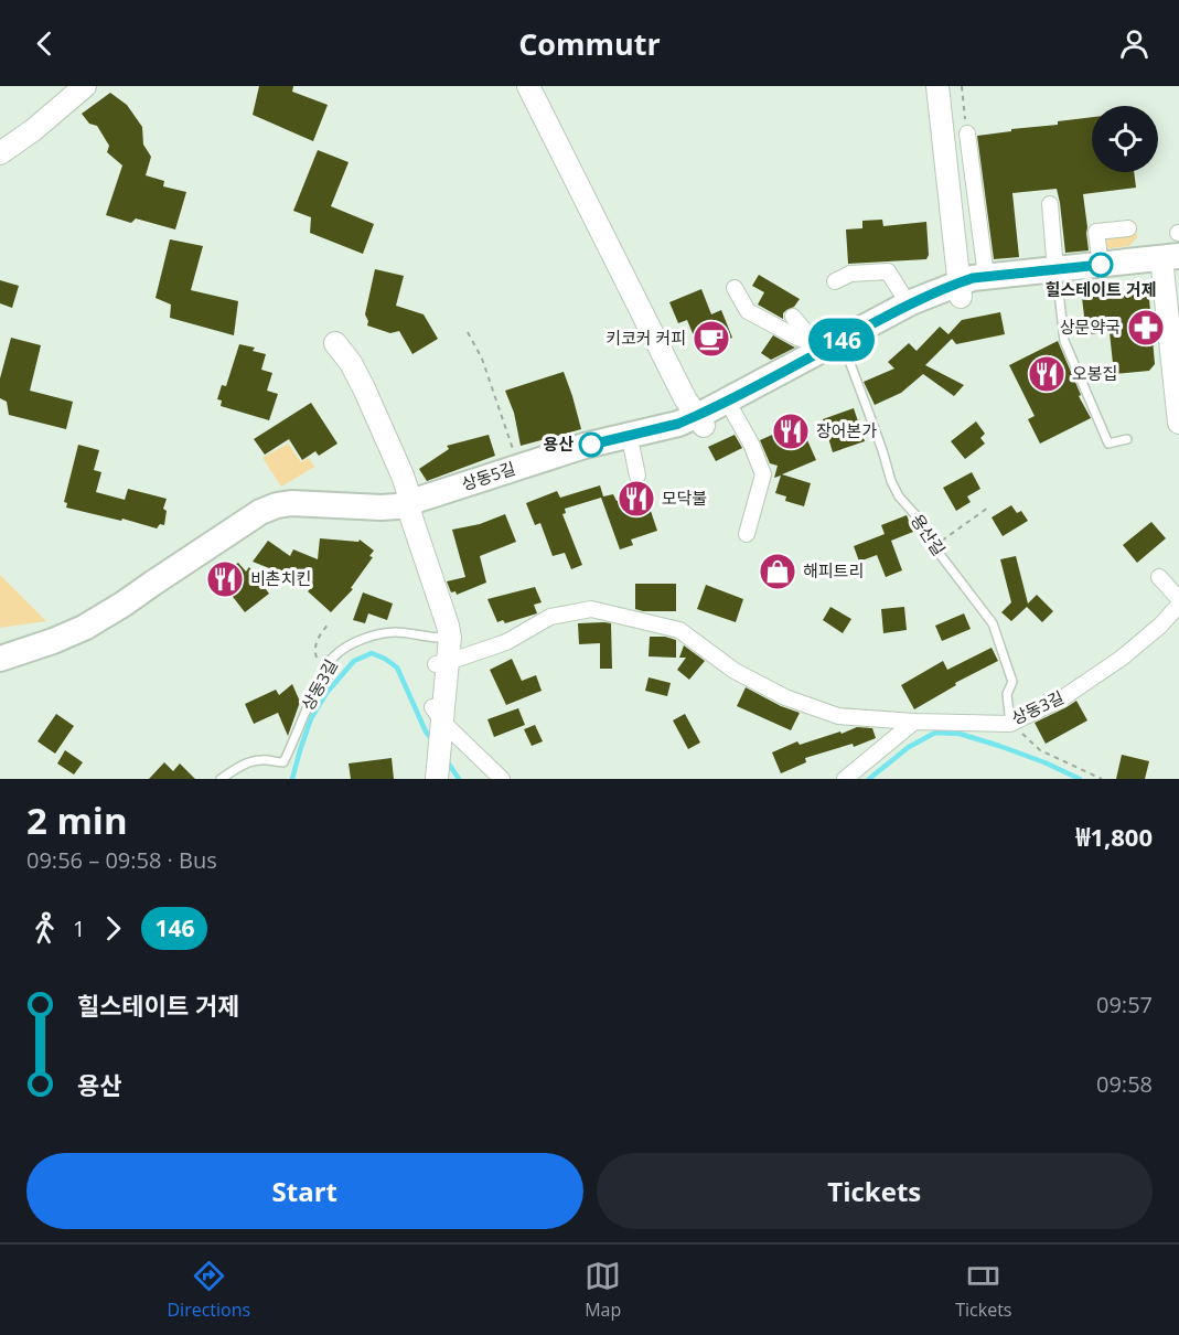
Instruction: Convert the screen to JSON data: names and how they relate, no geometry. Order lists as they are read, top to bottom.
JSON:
{
  "streets": {
    "main road": ["상동5길"],
    "street": ["상동3길"],
    "lane": ["용산길"]
  },
  "crossings": [
    ["상동5길", "용산길"],
    ["용산길", "상동3길"]
  ],
  "places": {
    "other": ["힐스테이트 거제", "용산"],
    "pharmacy": ["상문약국"],
    "cafe": ["키코커 커피"],
    "restaurant": [
      "오봉집",
      "장어본가",
      "모닥불",
      "비촌치킨"
    ],
    "shop": ["해피트리"]
  },
  "lines": ["bus line 146"],
  "page": {
    "header": "Commutr",
    "on_map": "146",
    "heading": ["2 min", "09:56 – 09:58 · Bus", "₩1,800"],
    "legs": ["1", "146"],
    "list": [
      {
        "name": "힐스테이트 거제",
        "value": "09:57"
      },
      {
        "name": "용산",
        "value": "09:58"
      }
    ],
    "buttons": ["Start", "Tickets"],
    "tabs": ["Directions", "Map", "Tickets"]
  }
}
